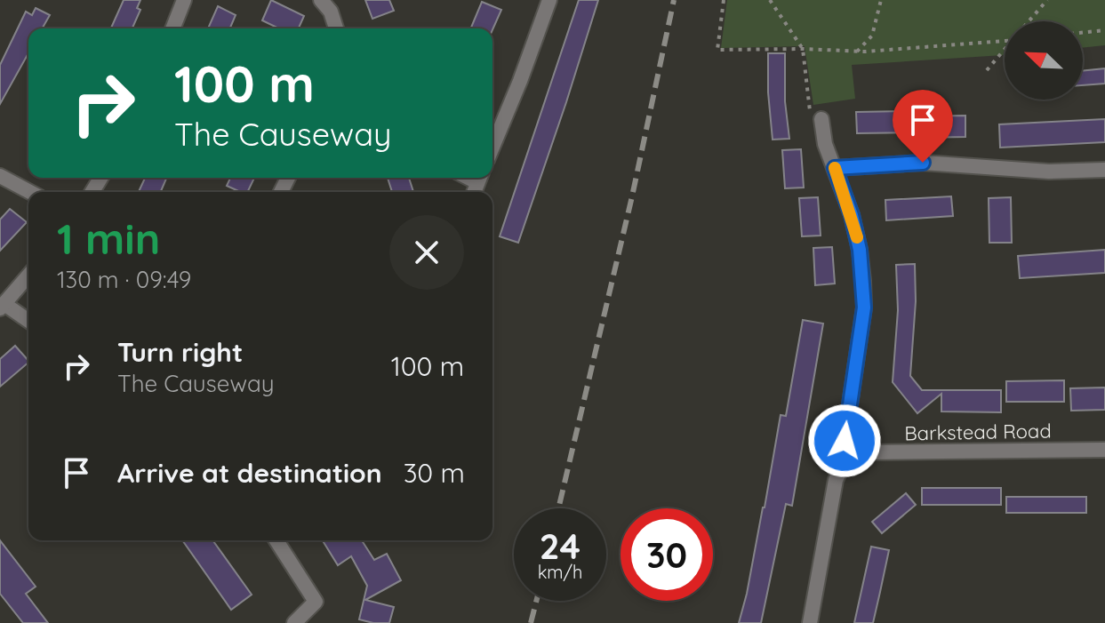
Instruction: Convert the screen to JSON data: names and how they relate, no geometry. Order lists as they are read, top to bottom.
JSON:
{
  "streets": {
    "street": ["Barkstead Road"]
  },
  "north": "top left",
  "page": {
    "turn": ["100 m", "The Causeway"],
    "heading": ["1 min", "130 m · 09:49"],
    "list": [
      {
        "name": "Turn right",
        "note": "The Causeway",
        "value": "100 m"
      },
      {
        "name": "Arrive at destination",
        "value": "30 m"
      }
    ],
    "speed": "24 km/h",
    "limit": "30"
  }
}
